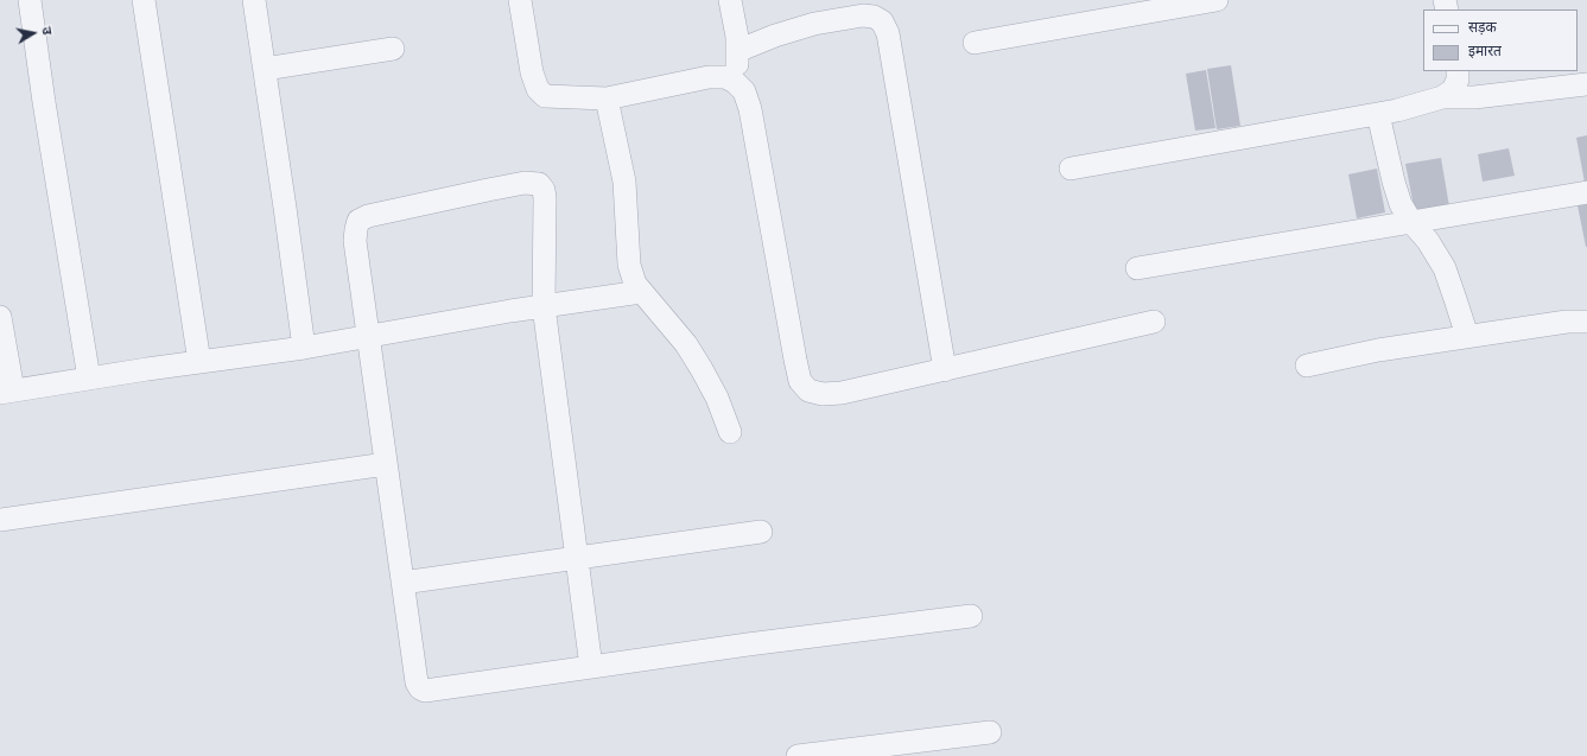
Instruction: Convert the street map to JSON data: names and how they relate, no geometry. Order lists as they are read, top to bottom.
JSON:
{
  "legend": ["सड़क", "इमारत"],
  "north": "right"
}
